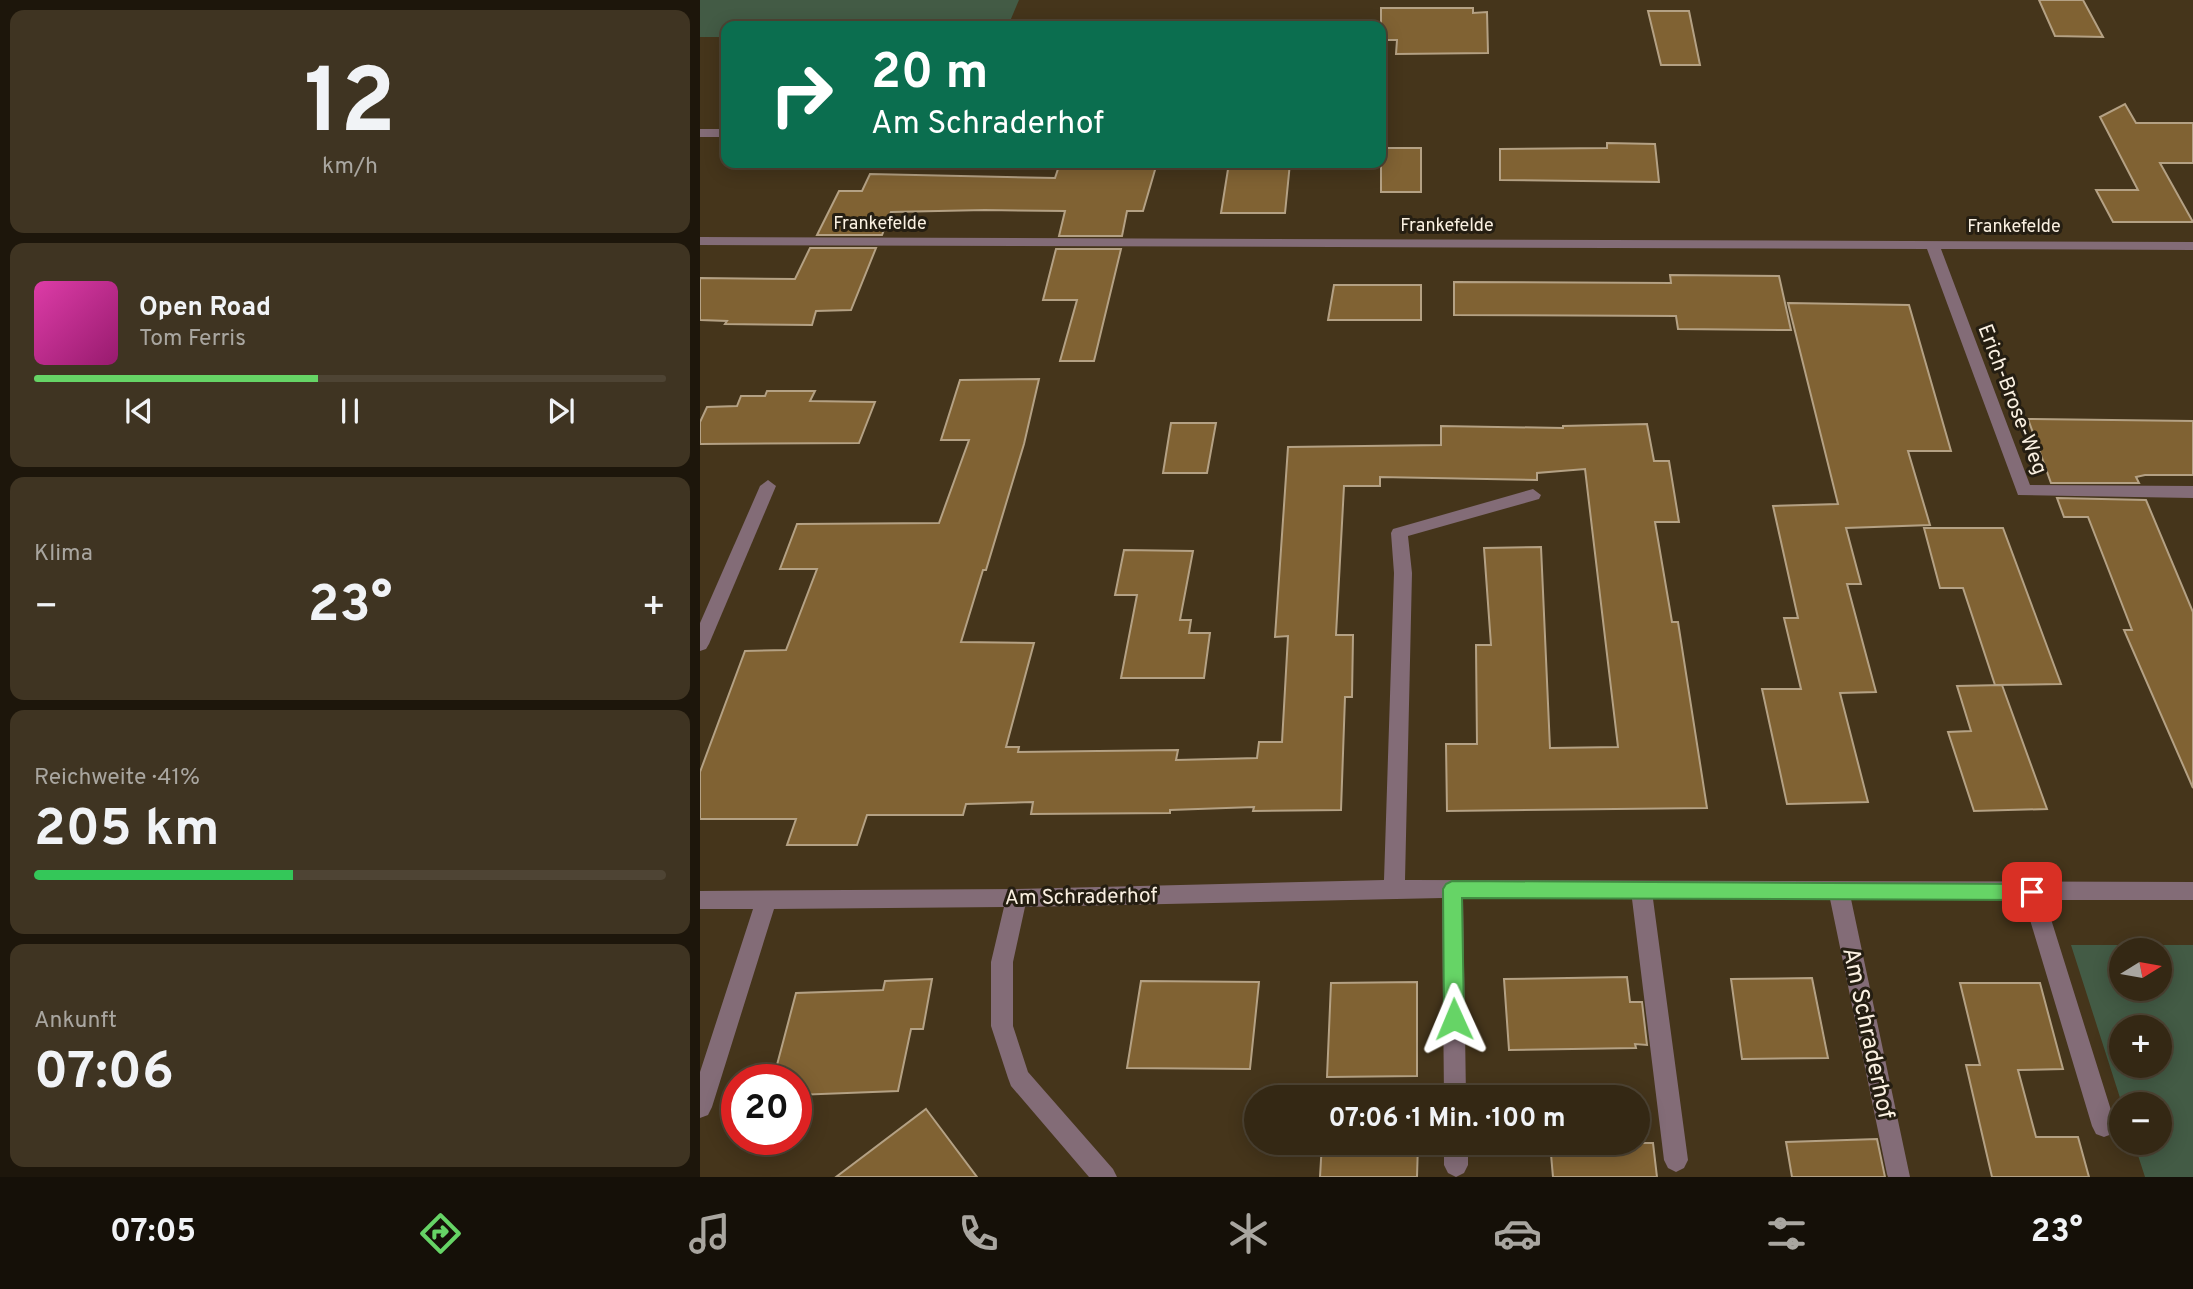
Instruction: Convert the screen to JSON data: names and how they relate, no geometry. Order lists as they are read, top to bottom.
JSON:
{
  "streets": {
    "street": ["Frankefelde", "Erich-Brose-Weg", "Am Schraderhof"]
  },
  "crossings": [
    ["Frankefelde", "Erich-Brose-Weg"]
  ],
  "north": "right",
  "page": {
    "tile": [
      ["12", "km/h"],
      "Klima",
      ["Reichweite · 41%", "205 km"],
      ["Ankunft", "07:06"]
    ],
    "turn": ["20 m", "Am Schraderhof"],
    "song": ["Open Road", "Tom Ferris"],
    "heat": ["−", "23°", "+"],
    "map_buttons": ["+", "−"],
    "limit": "20",
    "trip": "07:06 · 1 Min. · 100 m",
    "tabs": ["07:05", "23°"]
  }
}
